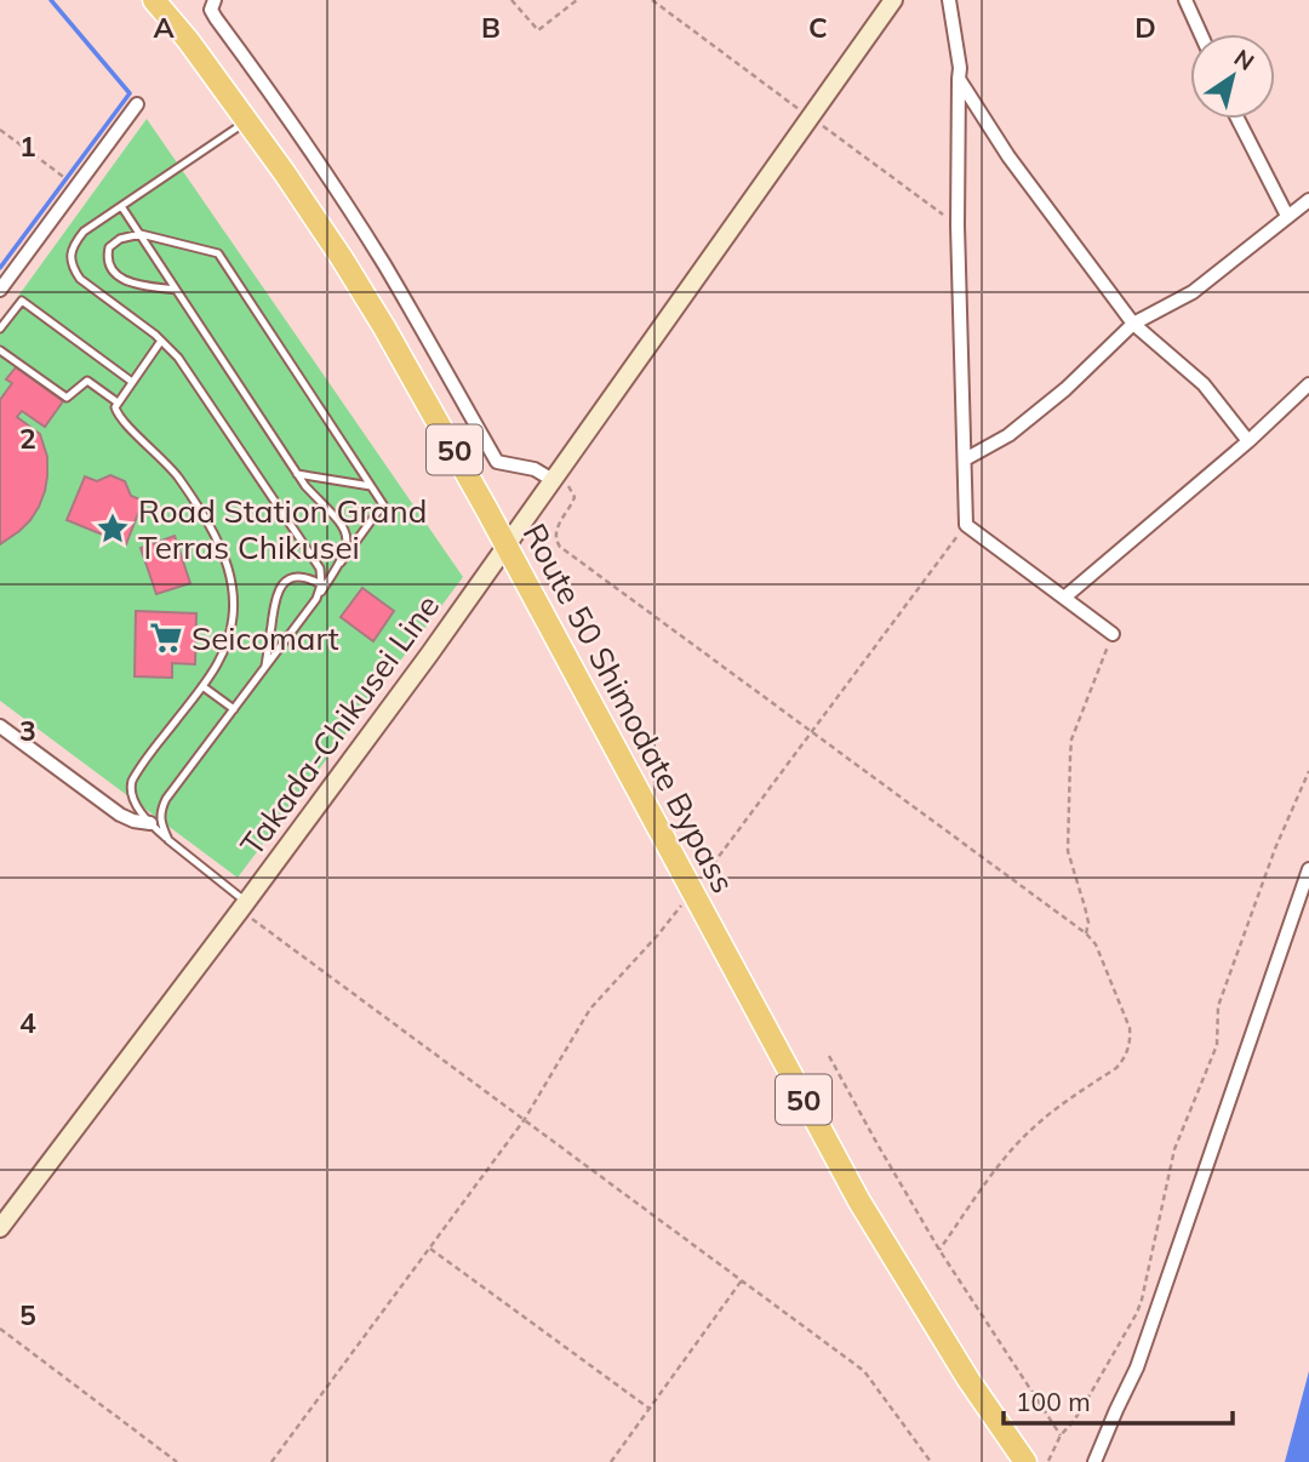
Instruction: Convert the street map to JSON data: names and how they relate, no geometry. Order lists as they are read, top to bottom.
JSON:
{
  "streets": {
    "highway": ["50", "Route 50 Shimodate Bypass"],
    "main road": ["Takada-Chikusei Line"]
  },
  "crossings": [
    ["Route 50 Shimodate Bypass", "Takada-Chikusei Line"]
  ],
  "places": {
    "place": ["Road Station Grand Terras Chikusei"],
    "supermarket": ["Seicomart"]
  },
  "scale_bar": "100 m",
  "north": "top right",
  "grid": {
    "columns": [
      "A",
      "B",
      "C",
      "D"
    ],
    "rows": [
      "1",
      "2",
      "3",
      "4",
      "5"
    ]
  }
}
